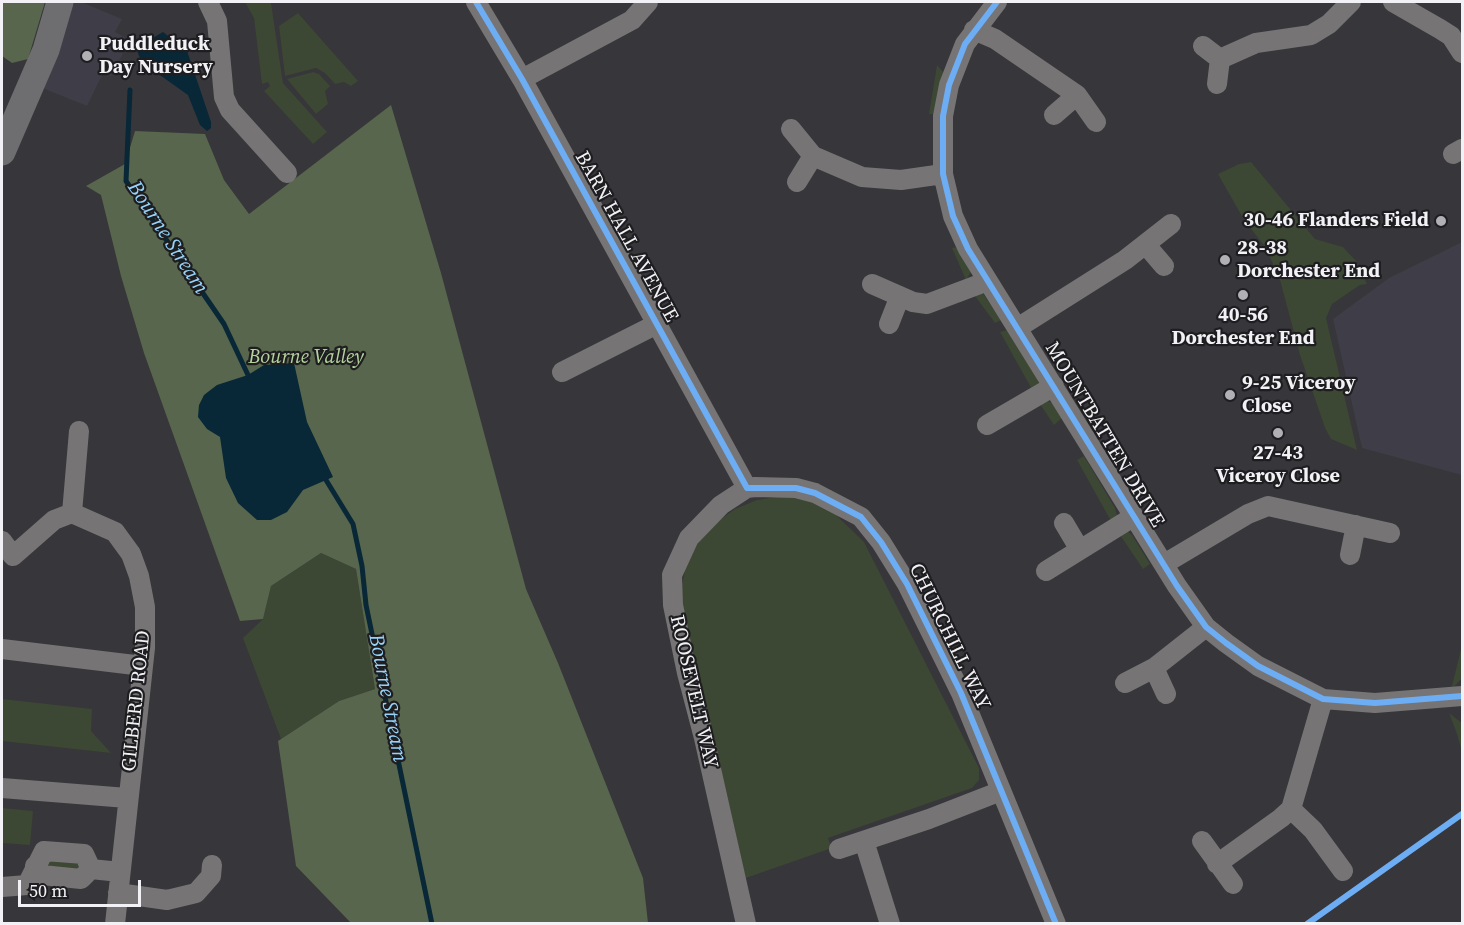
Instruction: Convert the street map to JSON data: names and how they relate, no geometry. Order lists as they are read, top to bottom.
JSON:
{
  "streets": {
    "street": [
      "BARN HALL AVENUE",
      "MOUNTBATTEN DRIVE",
      "CHURCHILL WAY",
      "ROOSEVELT WAY",
      "GILBERD ROAD"
    ]
  },
  "crossings": [
    ["BARN HALL AVENUE", "CHURCHILL WAY"],
    ["BARN HALL AVENUE", "ROOSEVELT WAY"],
    ["CHURCHILL WAY", "ROOSEVELT WAY"]
  ],
  "water": ["Bourne Stream"],
  "parks": ["Bourne Valley"],
  "places": [
    "Puddleduck Day Nursery",
    "30-46 Flanders Field",
    "28-38 Dorchester End",
    "40-56 Dorchester End",
    "9-25 Viceroy Close",
    "27-43 Viceroy Close"
  ],
  "scale_bar": "50 m"
}
